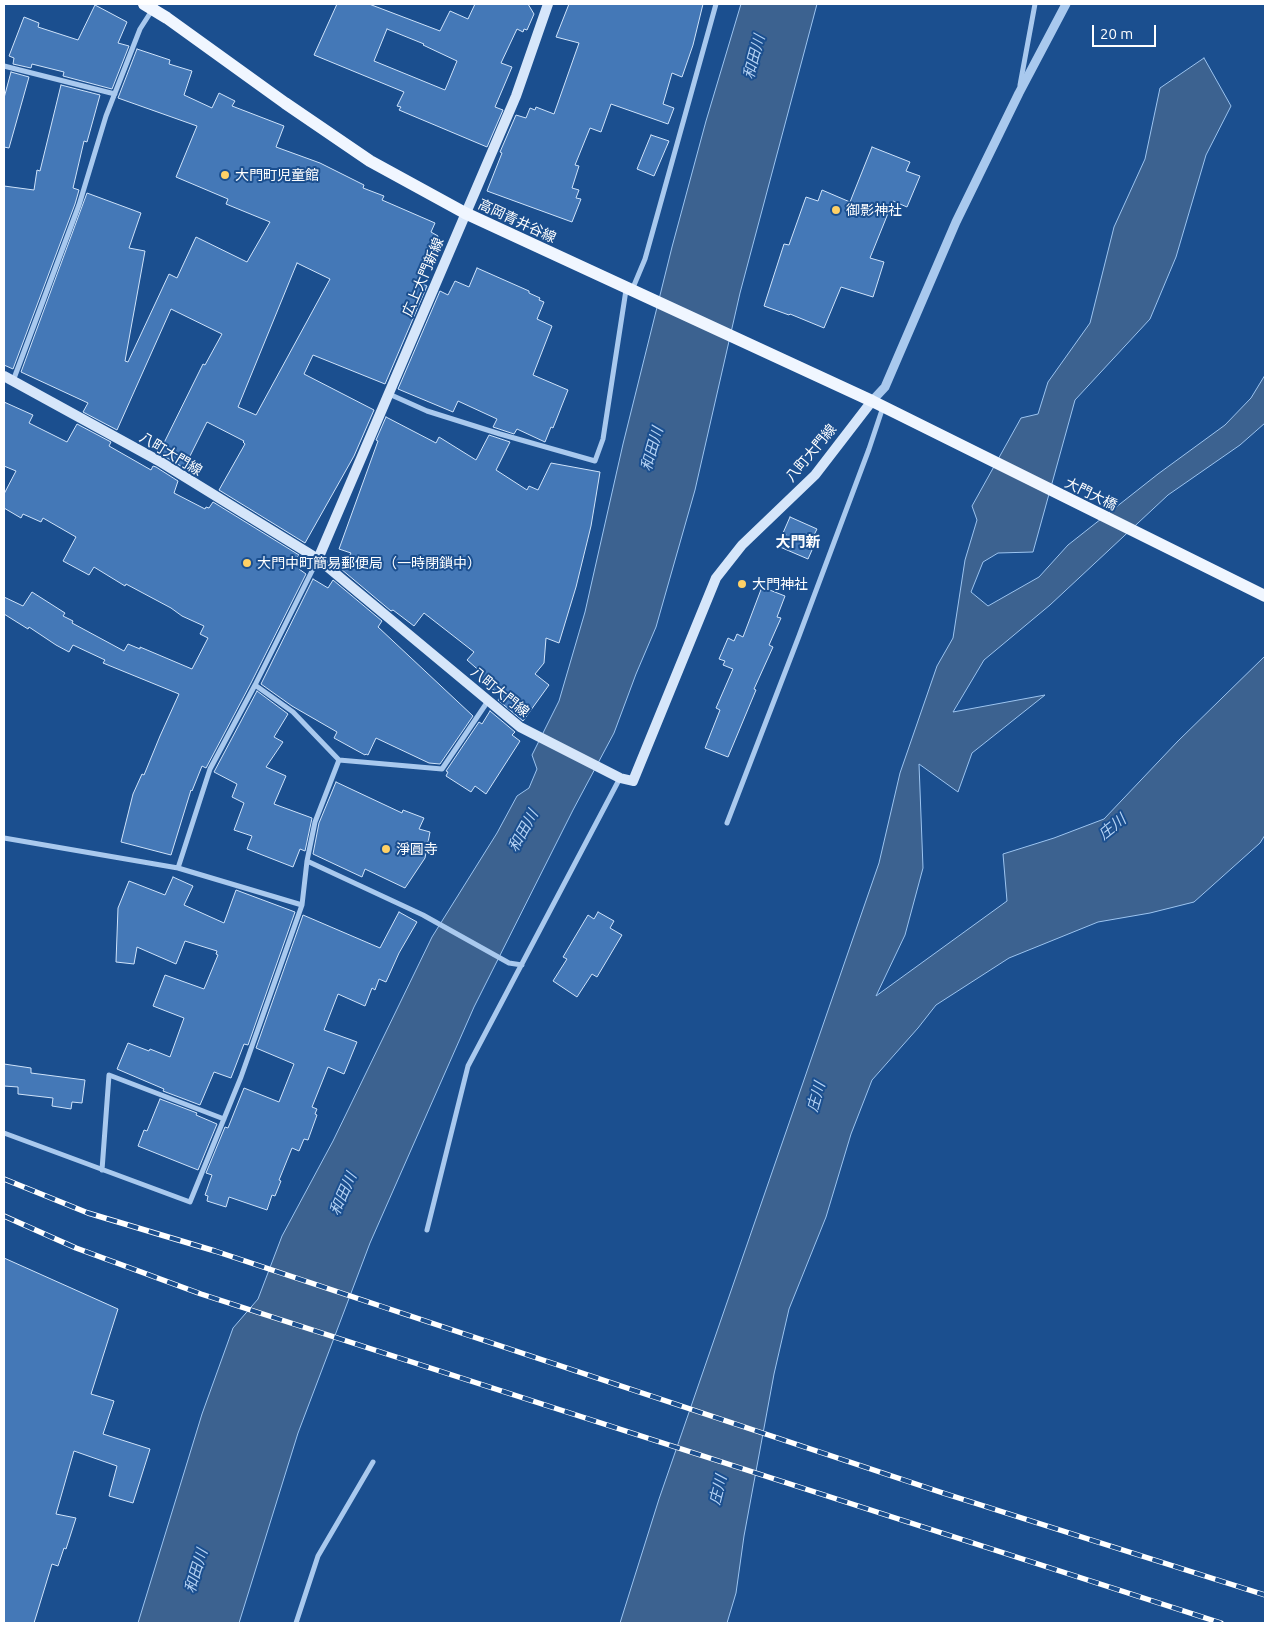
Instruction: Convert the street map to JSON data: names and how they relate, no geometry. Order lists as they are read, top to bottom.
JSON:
{
  "streets": {
    "main road": [
      "高岡青井谷線",
      "広上大門新線",
      "八町大門線",
      "大門大橋"
    ]
  },
  "crossings": [
    ["高岡青井谷線", "広上大門新線"],
    ["高岡青井谷線", "八町大門線"],
    ["高岡青井谷線", "大門大橋"],
    ["広上大門新線", "八町大門線"]
  ],
  "districts": ["大門新"],
  "water": ["和田川", "庄川"],
  "places": [
    "大門町児童館",
    "御影神社",
    "大門中町簡易郵便局（一時閉鎖中）",
    "大門神社",
    "淨圓寺"
  ],
  "scale_bar": "20 m"
}
